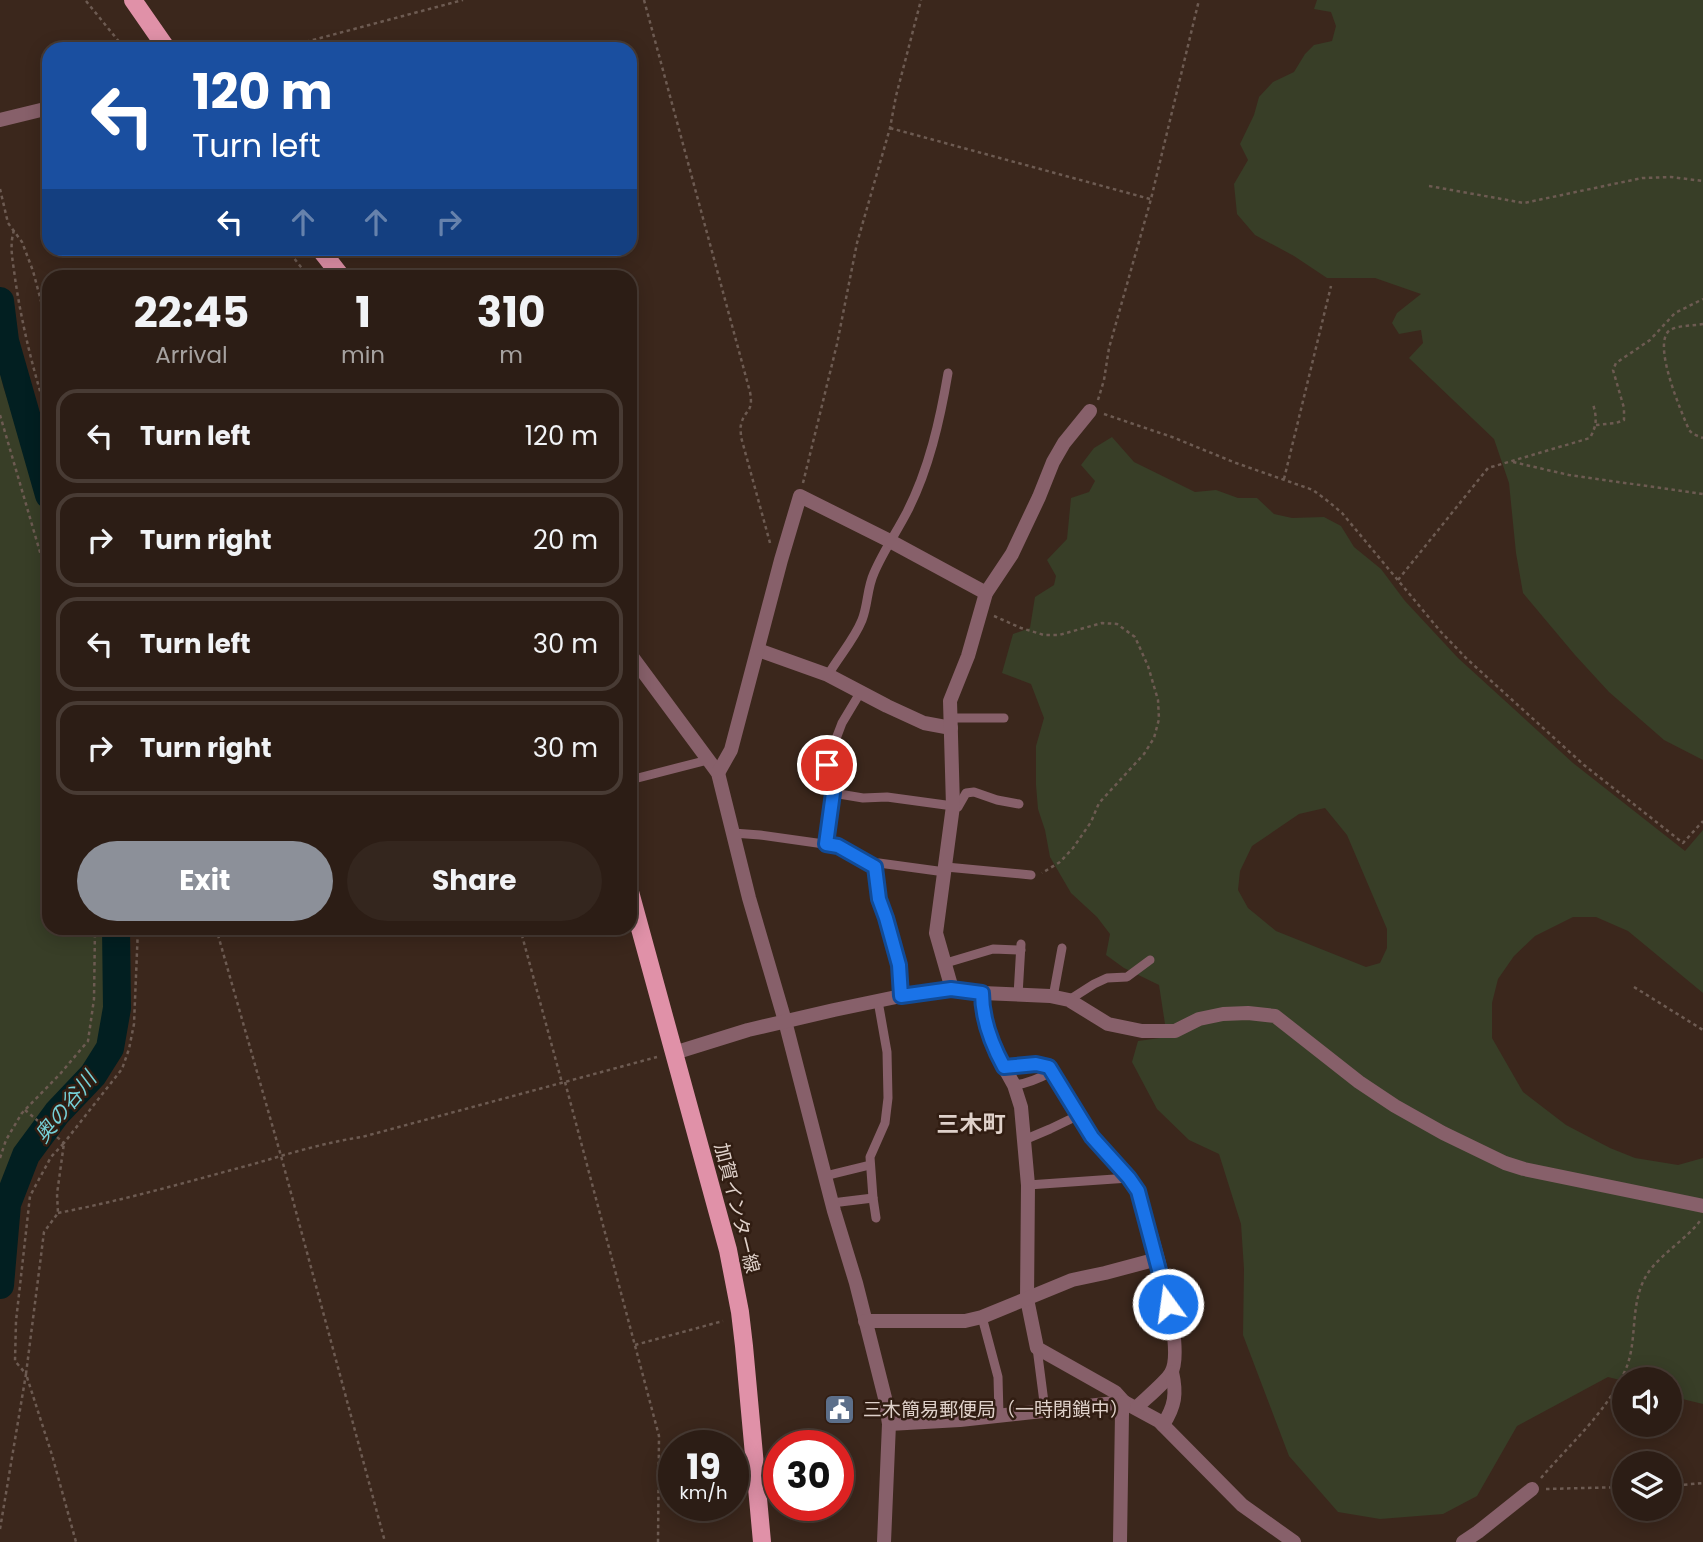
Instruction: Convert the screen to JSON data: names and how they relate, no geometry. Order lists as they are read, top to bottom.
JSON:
{
  "streets": {
    "main road": ["加賀インター線"]
  },
  "districts": ["三木町"],
  "water": ["奥の谷川"],
  "places": {
    "public building": ["三木簡易郵便局（一時閉鎖中）"]
  },
  "page": {
    "turn": ["120 m", "Turn left"],
    "eta": [
      "22:45",
      "Arrival",
      "1",
      "min",
      "310",
      "m"
    ],
    "list": [
      {
        "name": "Turn left",
        "value": "120 m"
      },
      {
        "name": "Turn right",
        "value": "20 m"
      },
      {
        "name": "Turn left",
        "value": "30 m"
      },
      {
        "name": "Turn right",
        "value": "30 m"
      }
    ],
    "buttons": ["Exit", "Share"],
    "speed": "19 km/h",
    "limit": "30"
  }
}
